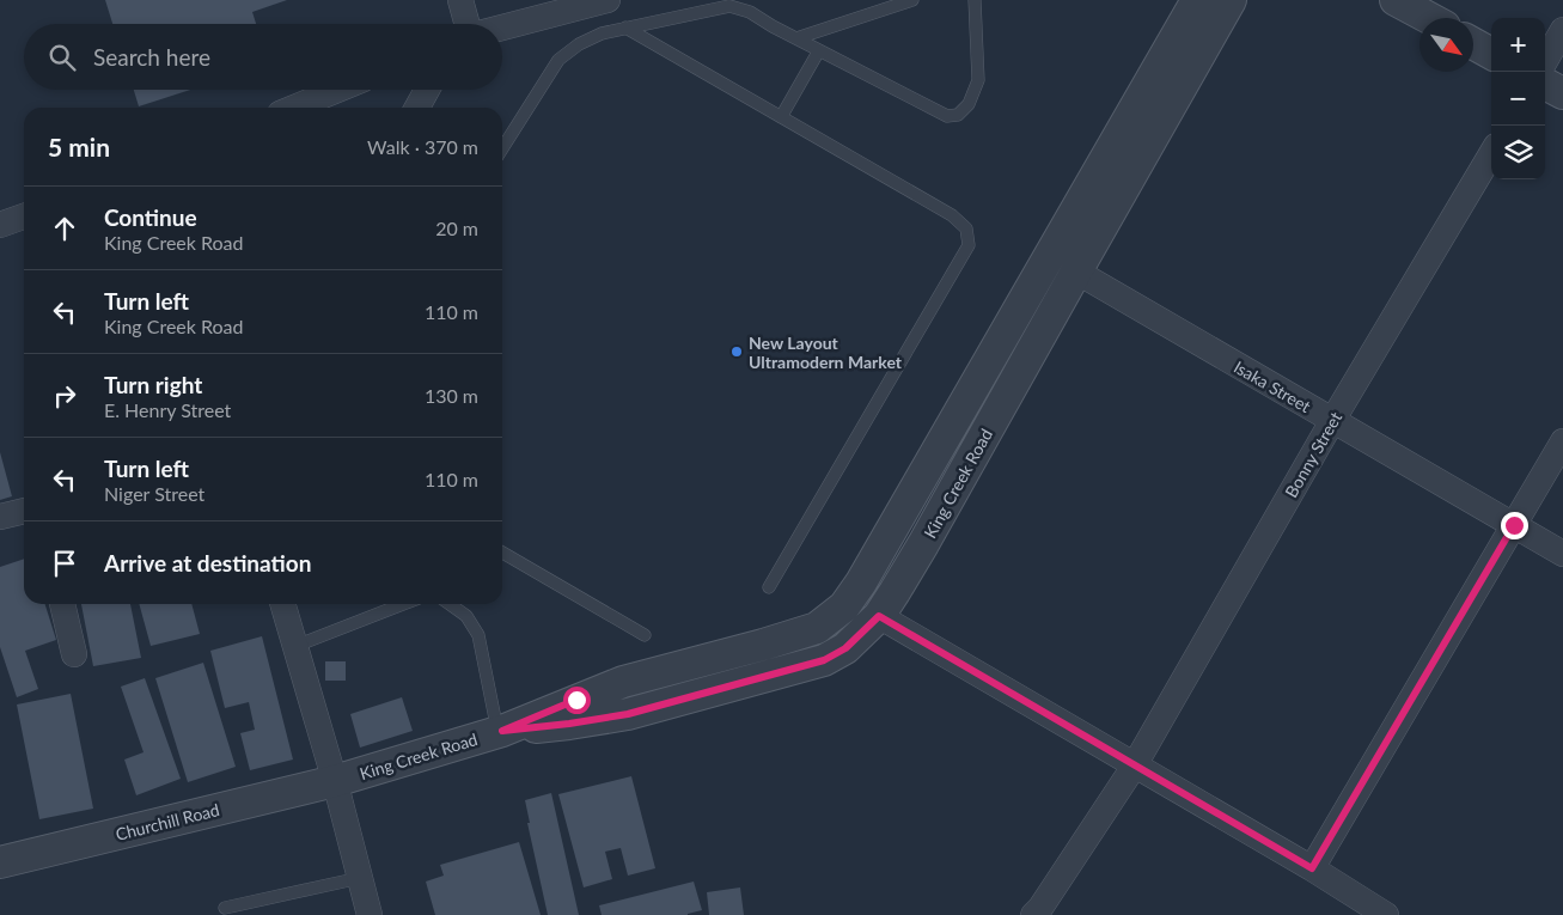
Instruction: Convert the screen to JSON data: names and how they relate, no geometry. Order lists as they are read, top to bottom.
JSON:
{
  "streets": {
    "street": [
      "Isaka Street",
      "Bonny Street",
      "King Creek Road",
      "Churchill Road"
    ]
  },
  "crossings": [
    ["Isaka Street", "Bonny Street"],
    ["Isaka Street", "King Creek Road"],
    ["King Creek Road", "Churchill Road"]
  ],
  "places": ["New Layout Ultramodern Market"],
  "north": "bottom right",
  "page": {
    "map_buttons": ["+", "−"],
    "search": "Search here",
    "heading": ["5 min", "Walk · 370 m"],
    "list": [
      ["Continue", "King Creek Road", "20 m"],
      ["Turn left", "King Creek Road", "110 m"],
      ["Turn right", "E. Henry Street", "130 m"],
      ["Turn left", "Niger Street", "110 m"],
      "Arrive at destination"
    ]
  }
}
